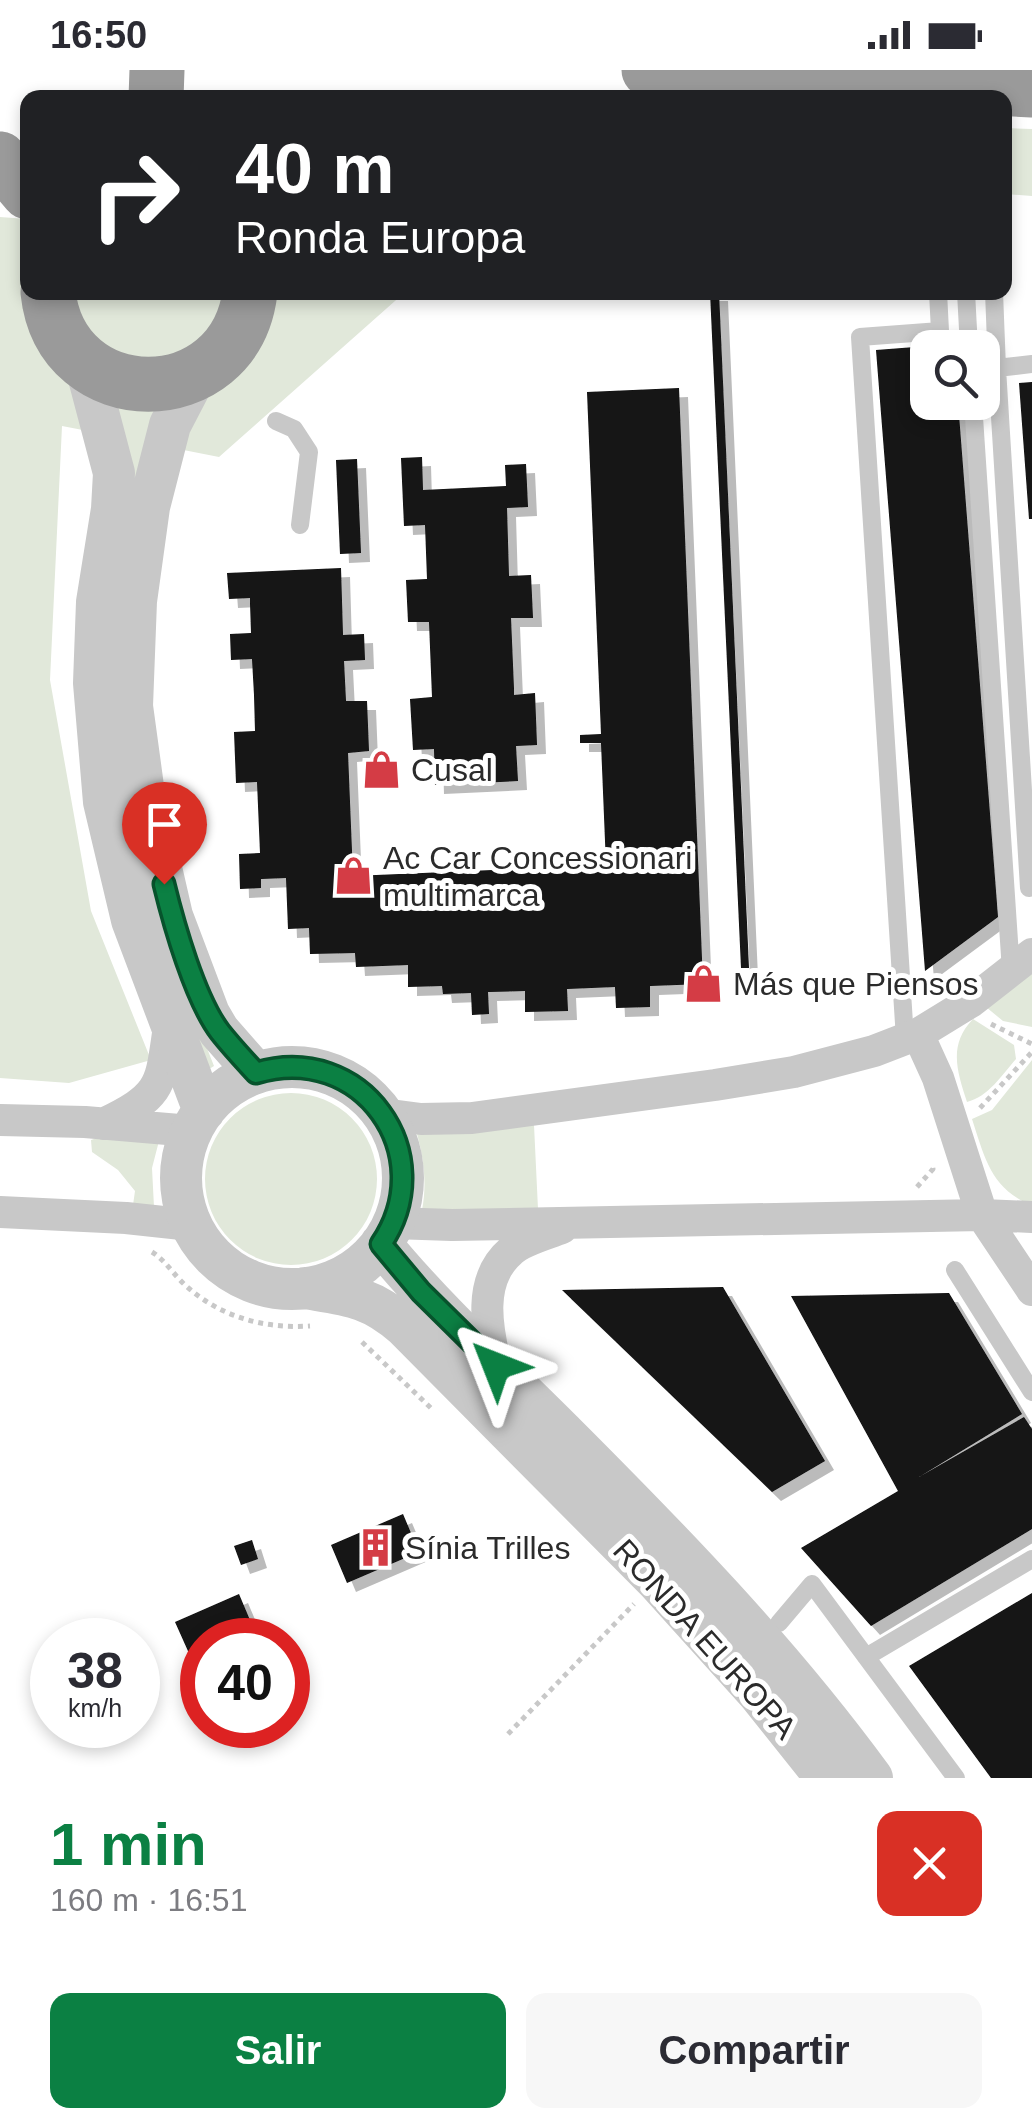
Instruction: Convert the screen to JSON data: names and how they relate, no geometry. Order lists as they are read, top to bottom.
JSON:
{
  "streets": {
    "street": ["RONDA EUROPA"]
  },
  "places": {
    "shop": ["Cusal", "Ac Car Concessionari multimarca", "Más que Piensos"],
    "building": ["Sínia Trilles"]
  },
  "page": {
    "status": "16:50",
    "turn": ["40 m", "Ronda Europa"],
    "speed": "38 km/h",
    "limit": "40",
    "heading": ["1 min", "160 m · 16:51"],
    "buttons": ["Salir", "Compartir"]
  }
}
